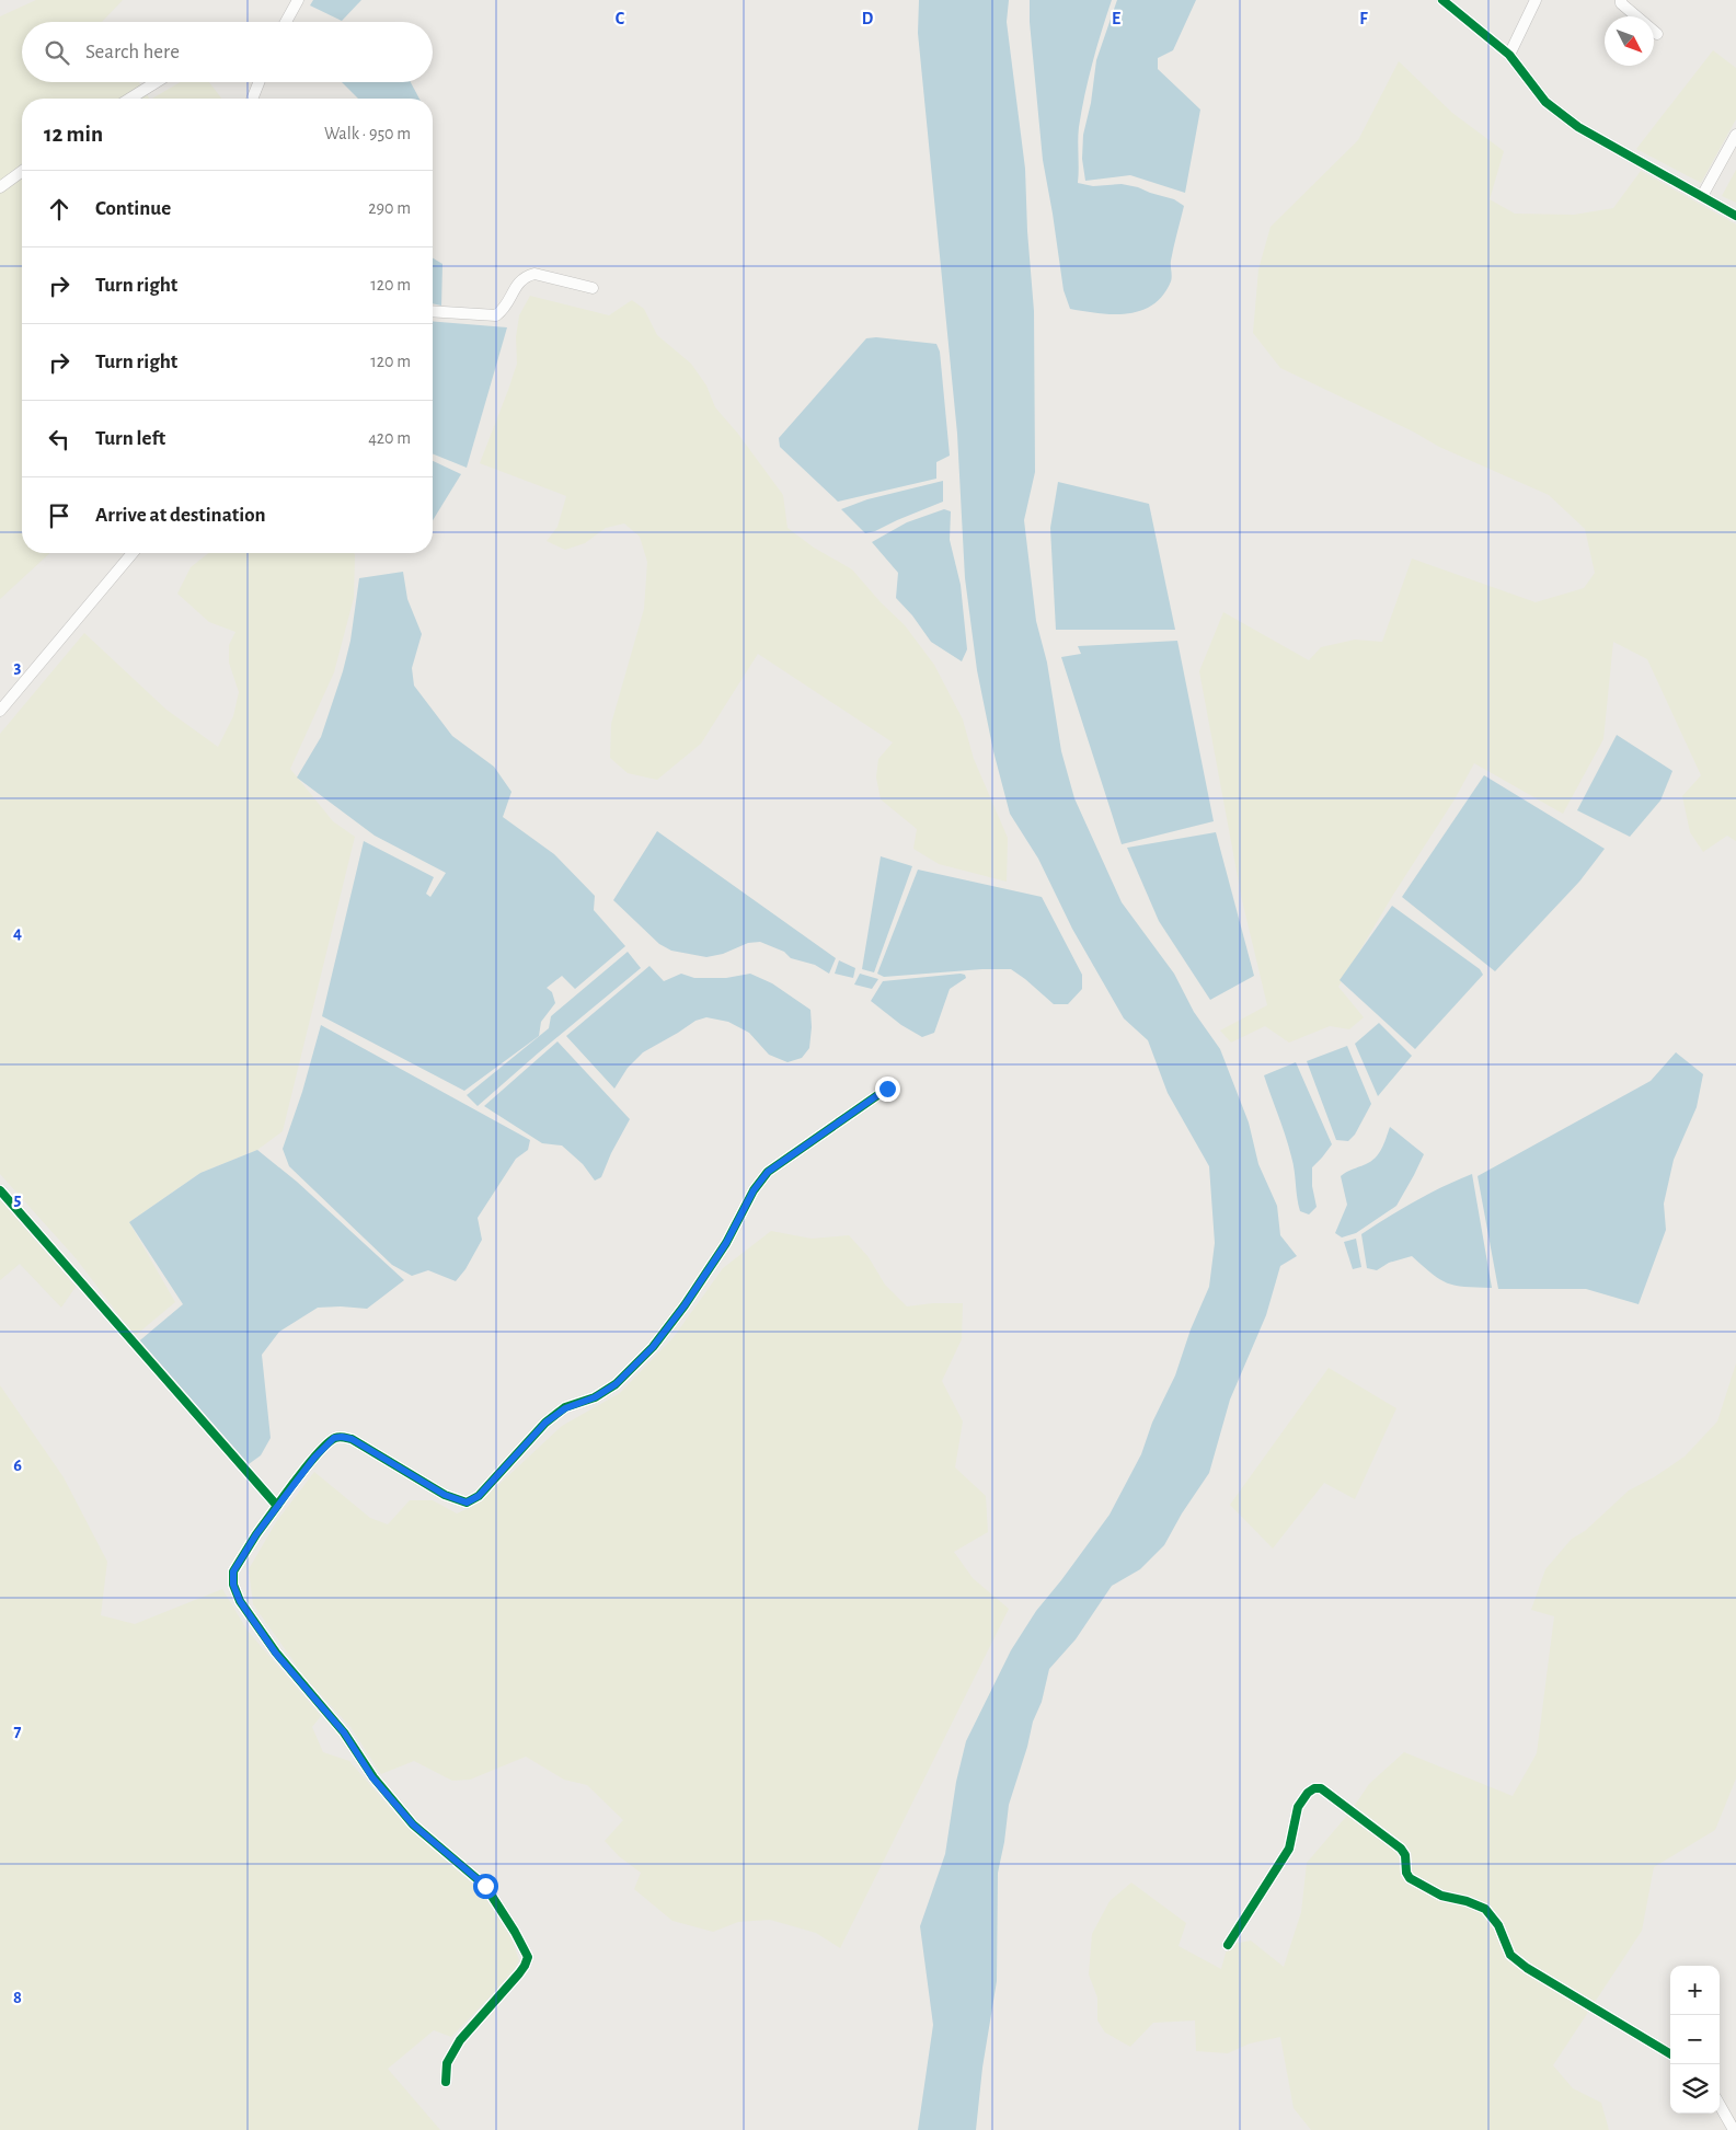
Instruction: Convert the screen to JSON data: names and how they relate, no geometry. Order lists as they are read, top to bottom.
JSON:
{
  "north": "bottom right",
  "page": {
    "search": "Search here",
    "heading": ["12 min", "Walk · 950 m"],
    "list": [
      ["Continue", "290 m"],
      ["Turn right", "120 m"],
      ["Turn right", "120 m"],
      ["Turn left", "420 m"],
      "Arrive at destination"
    ],
    "map_buttons": ["+", "−"]
  },
  "grid": {
    "columns": [
      "C",
      "D",
      "E",
      "F"
    ],
    "rows": [
      "3",
      "4",
      "5",
      "6",
      "7",
      "8"
    ]
  }
}
